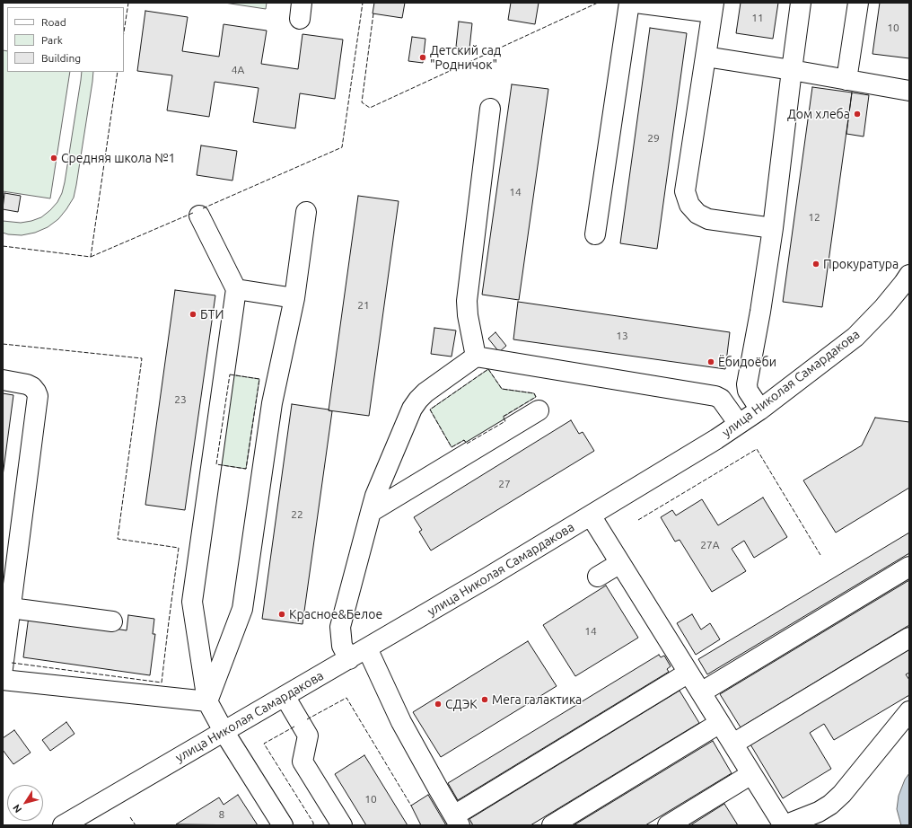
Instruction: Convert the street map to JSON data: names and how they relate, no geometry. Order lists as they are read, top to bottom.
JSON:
{
  "streets": {
    "street": ["улица Николая Самардакова"]
  },
  "places": [
    "Детский сад \"Родничок\"",
    "Дом хлеба",
    "Средняя школа №1",
    "Прокуратура",
    "БТИ",
    "Ёбидоёби",
    "Красное&Белое",
    "Мега галактика",
    "СДЭК"
  ],
  "house_numbers": [
    "11",
    "10",
    "4А",
    "29",
    "14",
    "12",
    "21",
    "13",
    "23",
    "27",
    "22",
    "27А",
    "14",
    "10",
    "8"
  ],
  "legend": ["Road", "Park", "Building"],
  "north": "bottom left"
}
